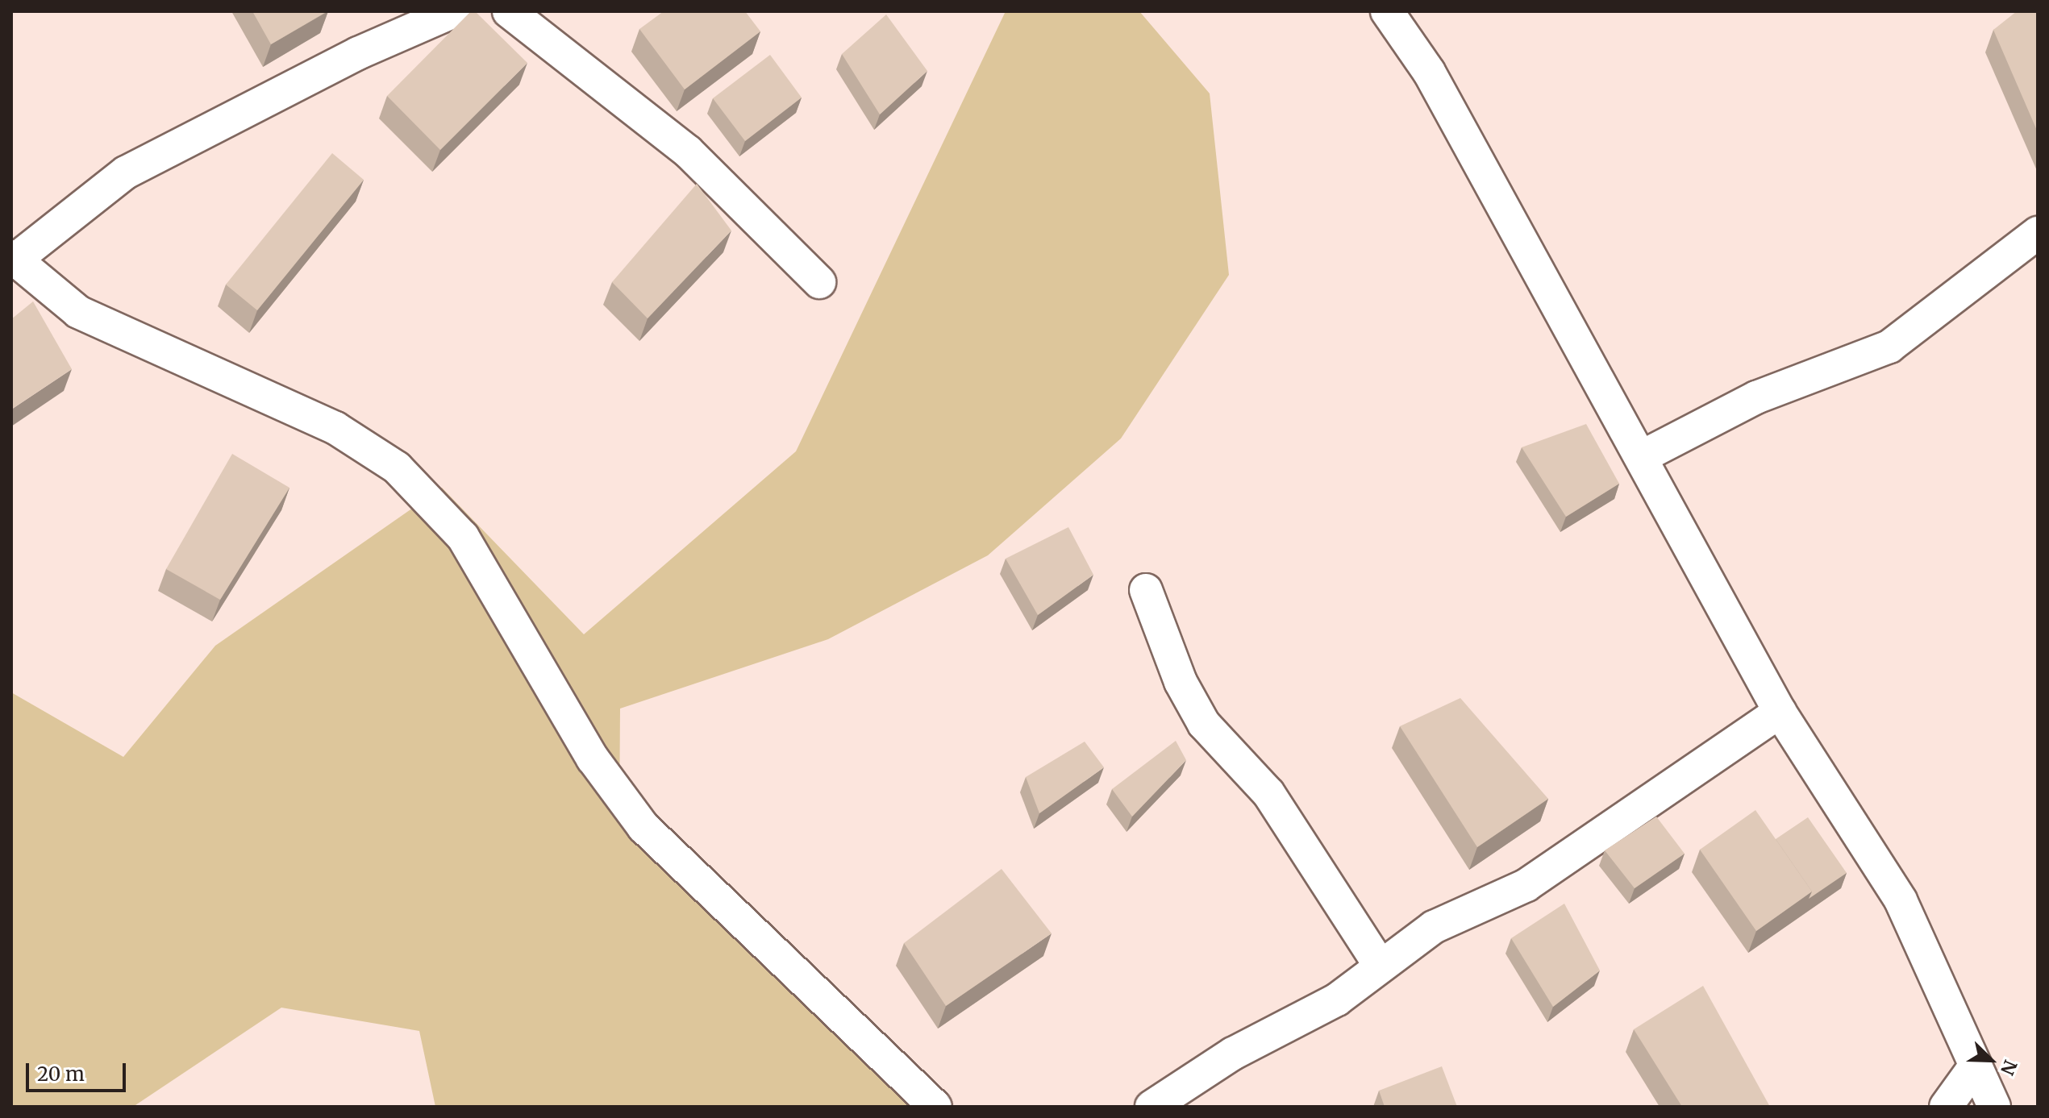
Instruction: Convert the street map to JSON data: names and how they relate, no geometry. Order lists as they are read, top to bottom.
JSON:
{
  "scale_bar": "20 m",
  "north": "bottom right"
}
